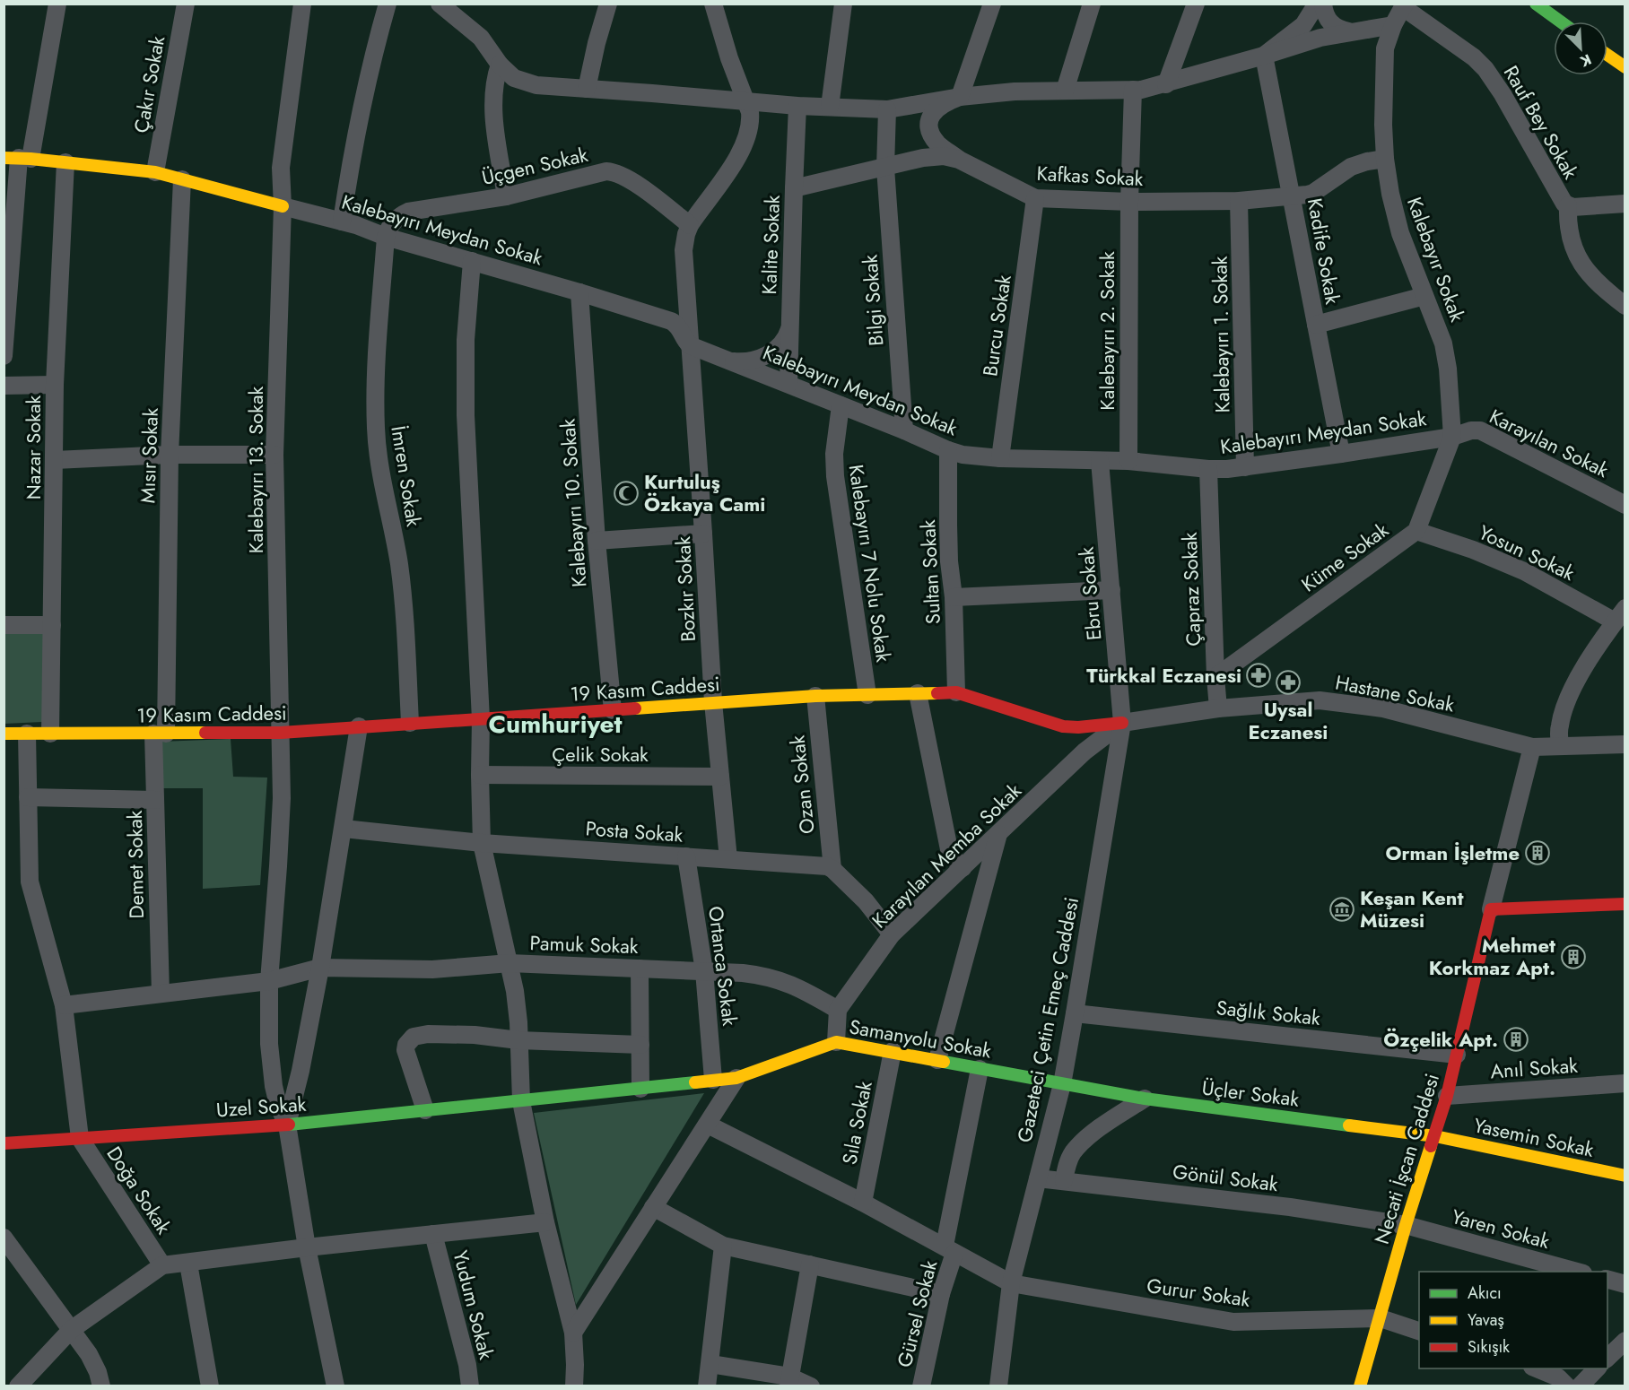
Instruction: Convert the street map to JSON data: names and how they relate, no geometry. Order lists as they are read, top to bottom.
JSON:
{
  "streets": {
    "street": [
      "Çakır Sokak",
      "Rauf Bey Sokak",
      "Üçgen Sokak",
      "Kafkas Sokak",
      "Kalebayırı Meydan Sokak",
      "Kalite Sokak",
      "Kadife Sokak",
      "Kalebayır Sokak",
      "Bilgi Sokak",
      "Burcu Sokak",
      "Kalebayırı 2. Sokak",
      "Kalebayırı 1. Sokak",
      "Karayılan Sokak",
      "Nazar Sokak",
      "Mısır Sokak",
      "Kalebayırı 13. Sokak",
      "İmren Sokak",
      "Kalebayırı 10. Sokak",
      "Yosun Sokak",
      "Küme Sokak",
      "Kalebayırı 7 Nolu Sokak",
      "Sultan Sokak",
      "Bozkır Sokak",
      "Çapraz Sokak",
      "Ebru Sokak",
      "19 Kasım Caddesi",
      "Hastane Sokak",
      "Çelik Sokak",
      "Ozan Sokak",
      "Posta Sokak",
      "Karayılan Memba Sokak",
      "Demet Sokak",
      "Pamuk Sokak",
      "Ortanca Sokak",
      "Sağlık Sokak",
      "Gazeteci Çetin Emeç Caddesi",
      "Samanyolu Sokak",
      "Anıl Sokak",
      "Üçler Sokak",
      "Uzel Sokak",
      "Sıla Sokak",
      "Yasemin Sokak",
      "Necati İşcan Caddesi",
      "Gönül Sokak",
      "Doğa Sokak",
      "Yaren Sokak",
      "Gurur Sokak",
      "Yudum Sokak",
      "Gürsel Sokak"
    ]
  },
  "crossings": [
    ["Rauf Bey Sokak", "Kalebayır Sokak"],
    ["Üçgen Sokak", "Kalebayırı Meydan Sokak"],
    ["Üçgen Sokak", "İmren Sokak"],
    ["Üçgen Sokak", "Bozkır Sokak"],
    ["Kafkas Sokak", "Kalite Sokak"],
    ["Kafkas Sokak", "Kadife Sokak"],
    ["Kafkas Sokak", "Kalebayır Sokak"],
    ["Kafkas Sokak", "Bilgi Sokak"],
    ["Kafkas Sokak", "Burcu Sokak"],
    ["Kafkas Sokak", "Kalebayırı 2. Sokak"],
    ["Kafkas Sokak", "Kalebayırı 1. Sokak"],
    ["Kalebayırı Meydan Sokak", "Kalite Sokak"],
    ["Kalebayırı Meydan Sokak", "Kadife Sokak"],
    ["Kalebayırı Meydan Sokak", "Kalebayır Sokak"],
    ["Kalebayırı Meydan Sokak", "Bilgi Sokak"],
    ["Kalebayırı Meydan Sokak", "Burcu Sokak"],
    ["Kalebayırı Meydan Sokak", "Kalebayırı 2. Sokak"],
    ["Kalebayırı Meydan Sokak", "Kalebayırı 1. Sokak"],
    ["Kalebayırı Meydan Sokak", "Karayılan Sokak"],
    ["Kalebayırı Meydan Sokak", "Kalebayırı 13. Sokak"],
    ["Kalebayırı Meydan Sokak", "İmren Sokak"],
    ["Kalebayırı Meydan Sokak", "Kalebayırı 10. Sokak"],
    ["Kalebayırı Meydan Sokak", "Küme Sokak"],
    ["Kalebayırı Meydan Sokak", "Kalebayırı 7 Nolu Sokak"],
    ["Kalebayırı Meydan Sokak", "Sultan Sokak"],
    ["Kalebayırı Meydan Sokak", "Bozkır Sokak"],
    ["Kalebayırı Meydan Sokak", "Çapraz Sokak"],
    ["Kalebayırı Meydan Sokak", "Ebru Sokak"],
    ["Kalebayır Sokak", "Karayılan Sokak"],
    ["Kalebayır Sokak", "Küme Sokak"],
    ["Karayılan Sokak", "Küme Sokak"],
    ["Nazar Sokak", "19 Kasım Caddesi"],
    ["Mısır Sokak", "19 Kasım Caddesi"],
    ["Mısır Sokak", "Demet Sokak"],
    ["Kalebayırı 13. Sokak", "19 Kasım Caddesi"],
    ["Kalebayırı 13. Sokak", "Pamuk Sokak"],
    ["Kalebayırı 13. Sokak", "Uzel Sokak"],
    ["İmren Sokak", "19 Kasım Caddesi"],
    ["Kalebayırı 10. Sokak", "19 Kasım Caddesi"],
    ["Yosun Sokak", "Küme Sokak"],
    ["Küme Sokak", "Çapraz Sokak"],
    ["Kalebayırı 7 Nolu Sokak", "19 Kasım Caddesi"],
    ["Sultan Sokak", "19 Kasım Caddesi"],
    ["Bozkır Sokak", "19 Kasım Caddesi"],
    ["Bozkır Sokak", "Çelik Sokak"],
    ["Bozkır Sokak", "Posta Sokak"],
    ["Çapraz Sokak", "Hastane Sokak"],
    ["Ebru Sokak", "19 Kasım Caddesi"],
    ["Ebru Sokak", "Hastane Sokak"],
    ["Ebru Sokak", "Karayılan Memba Sokak"],
    ["Ebru Sokak", "Gazeteci Çetin Emeç Caddesi"],
    ["19 Kasım Caddesi", "Hastane Sokak"],
    ["19 Kasım Caddesi", "Ozan Sokak"],
    ["19 Kasım Caddesi", "Karayılan Memba Sokak"],
    ["19 Kasım Caddesi", "Demet Sokak"],
    ["19 Kasım Caddesi", "Gazeteci Çetin Emeç Caddesi"],
    ["Hastane Sokak", "Karayılan Memba Sokak"],
    ["Hastane Sokak", "Gazeteci Çetin Emeç Caddesi"],
    ["Ozan Sokak", "Posta Sokak"],
    ["Posta Sokak", "Ortanca Sokak"],
    ["Karayılan Memba Sokak", "Pamuk Sokak"],
    ["Karayılan Memba Sokak", "Gazeteci Çetin Emeç Caddesi"],
    ["Demet Sokak", "Pamuk Sokak"],
    ["Pamuk Sokak", "Ortanca Sokak"],
    ["Ortanca Sokak", "Samanyolu Sokak"],
    ["Sağlık Sokak", "Gazeteci Çetin Emeç Caddesi"],
    ["Sağlık Sokak", "Necati İşcan Caddesi"],
    ["Gazeteci Çetin Emeç Caddesi", "Samanyolu Sokak"],
    ["Gazeteci Çetin Emeç Caddesi", "Üçler Sokak"],
    ["Gazeteci Çetin Emeç Caddesi", "Gönül Sokak"],
    ["Gazeteci Çetin Emeç Caddesi", "Gurur Sokak"],
    ["Samanyolu Sokak", "Üçler Sokak"],
    ["Samanyolu Sokak", "Uzel Sokak"],
    ["Samanyolu Sokak", "Sıla Sokak"],
    ["Samanyolu Sokak", "Gürsel Sokak"],
    ["Anıl Sokak", "Necati İşcan Caddesi"],
    ["Üçler Sokak", "Yasemin Sokak"],
    ["Üçler Sokak", "Necati İşcan Caddesi"],
    ["Uzel Sokak", "Doğa Sokak"],
    ["Sıla Sokak", "Gurur Sokak"],
    ["Yasemin Sokak", "Necati İşcan Caddesi"],
    ["Necati İşcan Caddesi", "Gönül Sokak"],
    ["Necati İşcan Caddesi", "Yaren Sokak"],
    ["Necati İşcan Caddesi", "Gurur Sokak"],
    ["Gönül Sokak", "Yaren Sokak"],
    ["Gurur Sokak", "Gürsel Sokak"]
  ],
  "districts": ["Cumhuriyet"],
  "places": {
    "mosque": ["Kurtuluş Özkaya Cami"],
    "pharmacy": ["Türkkal Eczanesi", "Uysal Eczanesi"],
    "building": ["Orman İşletme", "Mehmet Korkmaz Apt.", "Özçelik Apt."],
    "museum": ["Keşan Kent Müzesi"]
  },
  "legend": ["Akıcı", "Yavaş", "Sıkışık"],
  "north": "bottom right"
}
